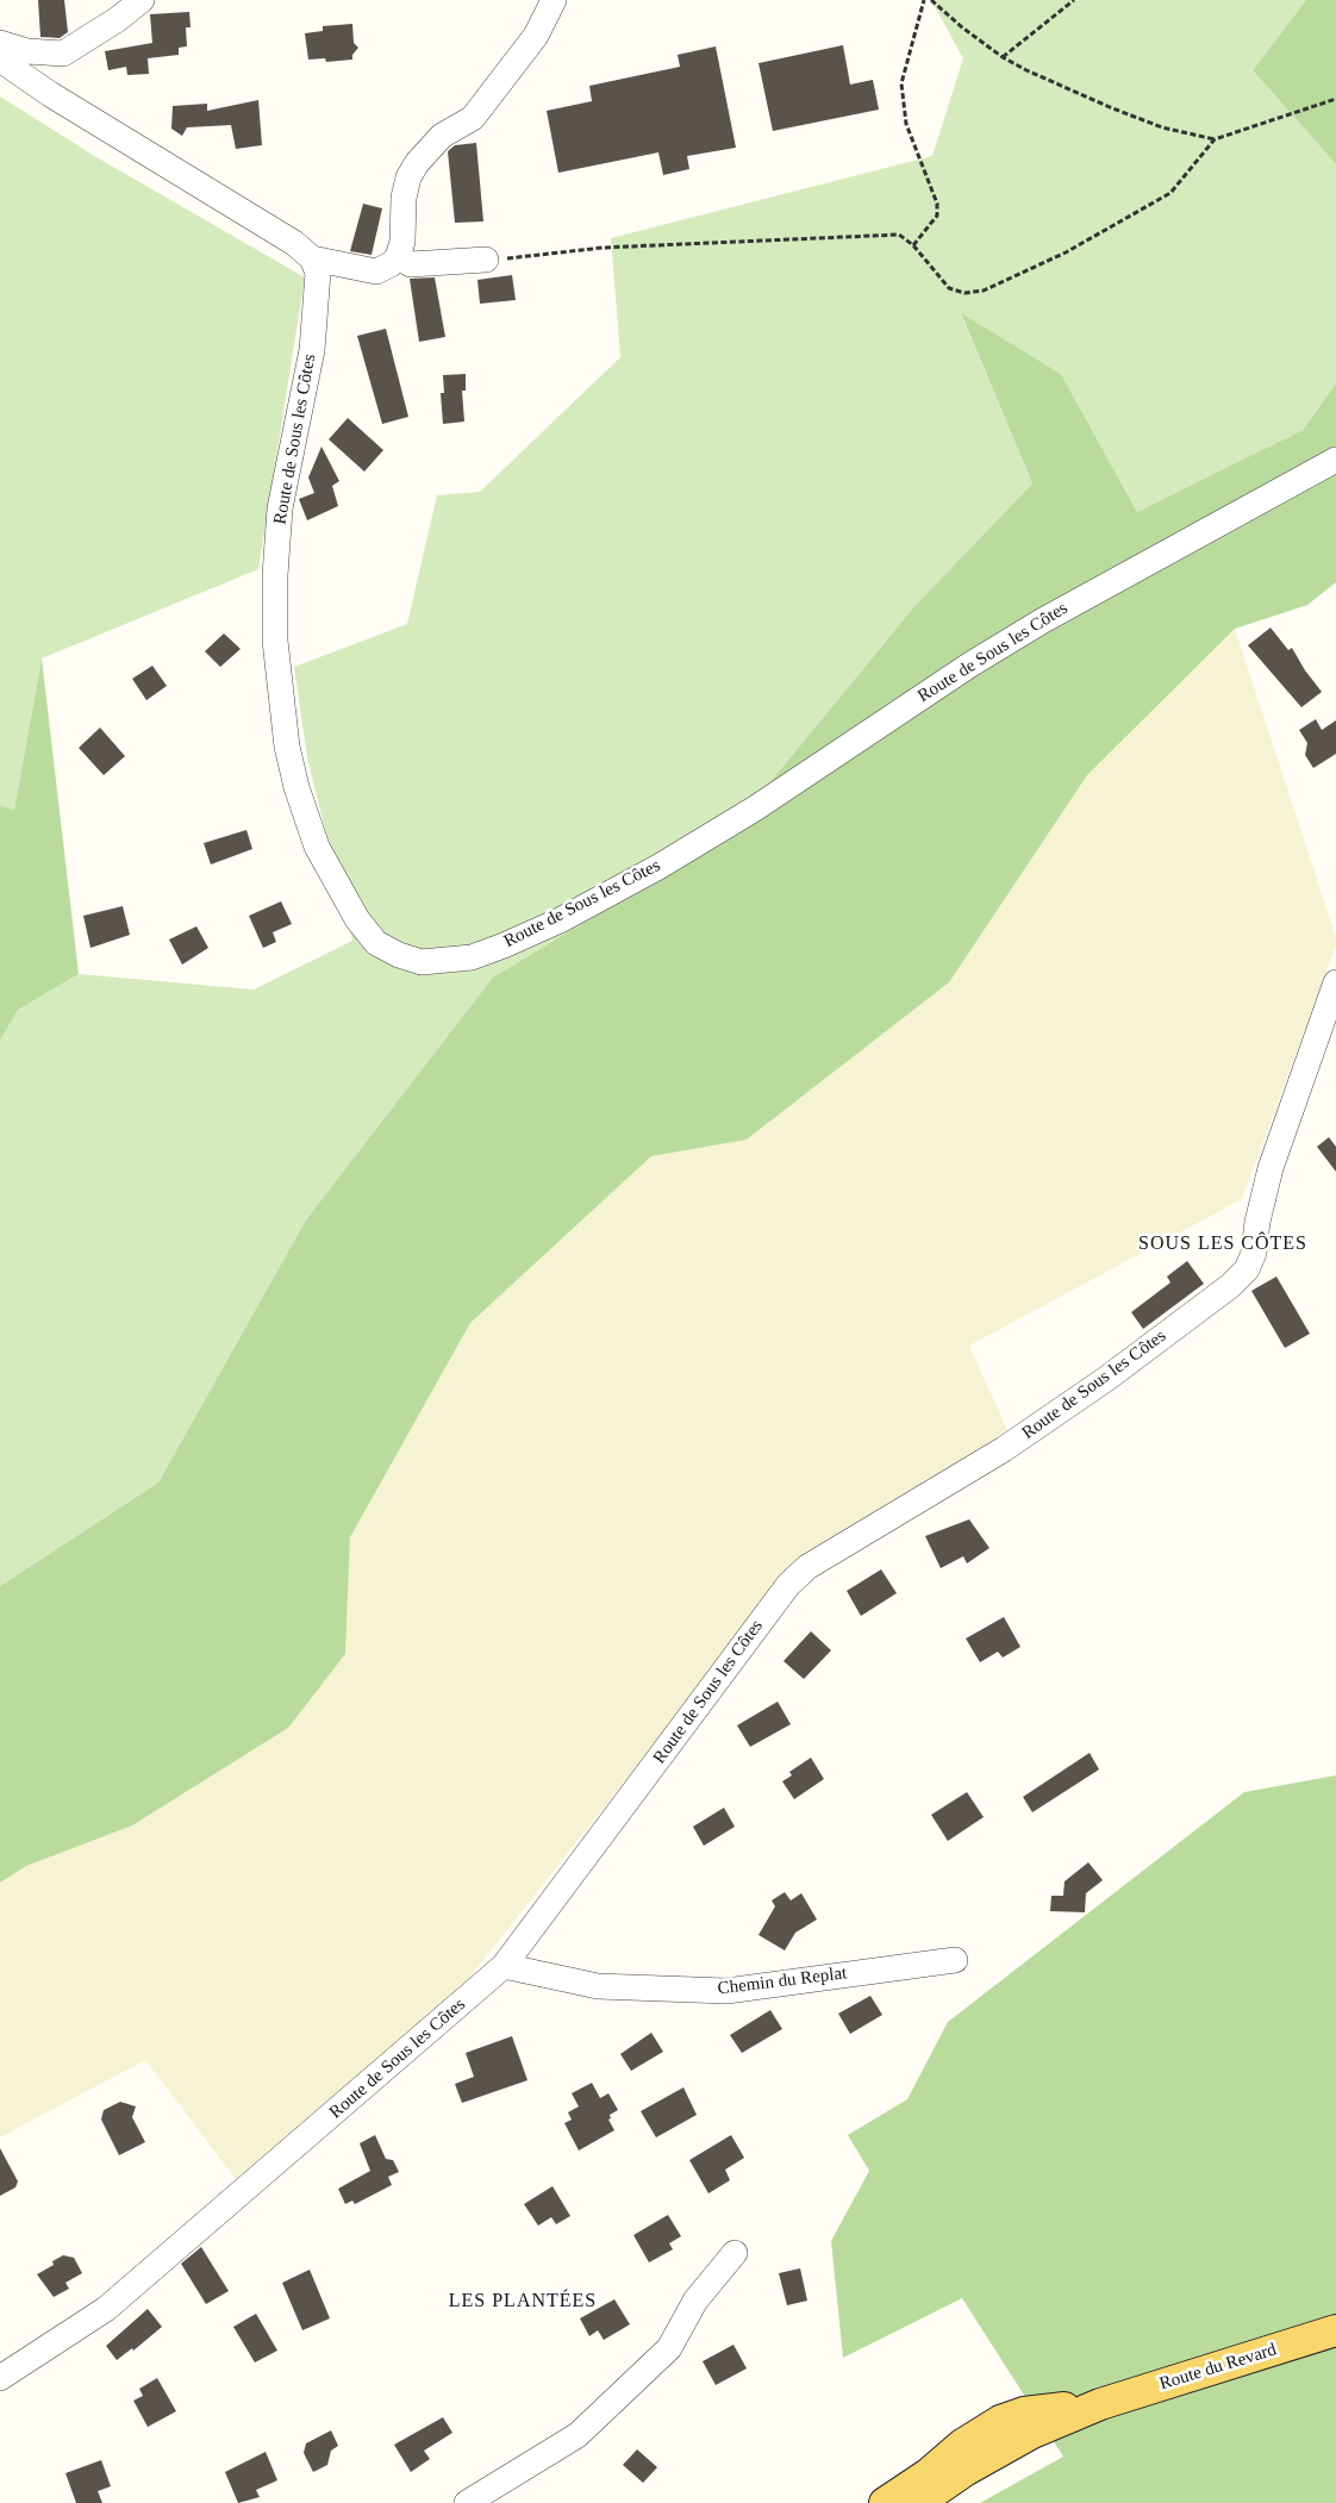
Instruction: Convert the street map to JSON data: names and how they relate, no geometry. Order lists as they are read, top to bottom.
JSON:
{
  "streets": {
    "main road": ["Route du Revard"],
    "street": ["Route de Sous les Côtes", "Chemin du Replat"]
  },
  "crossings": [
    ["Route de Sous les Côtes", "Chemin du Replat"]
  ],
  "districts": ["SOUS LES CÔTES", "LES PLANTÉES"]
}
